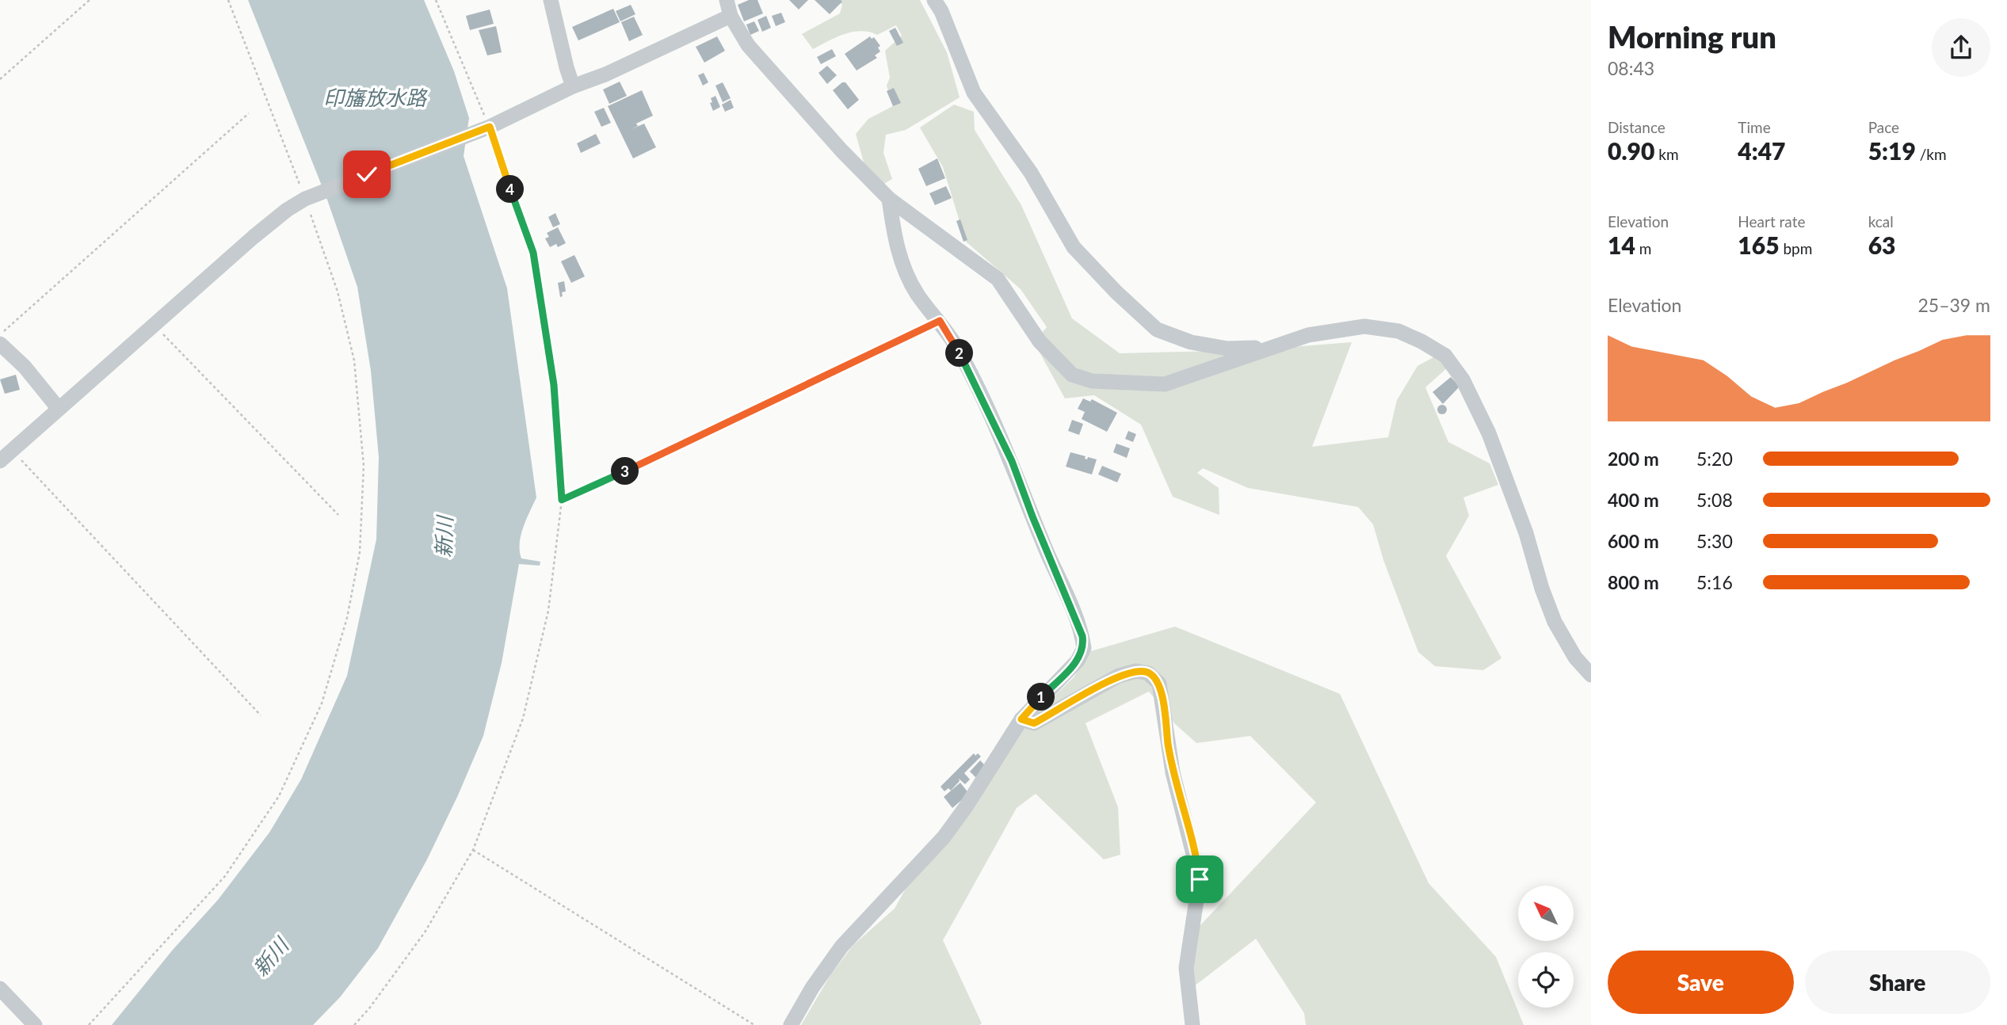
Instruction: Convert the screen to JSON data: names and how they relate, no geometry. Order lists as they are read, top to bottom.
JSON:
{
  "water": ["印旛放水路", "新川"],
  "north": "top left",
  "page": {
    "heading": ["Morning run", "08:43"],
    "stats": [
      ["Distance", "0.90 km"],
      ["Time", "4:47"],
      ["Pace", "5:19 /km"],
      ["Elevation", "14 m"],
      ["Heart rate", "165 bpm"],
      ["kcal", "63"]
    ],
    "pins": [
      "4",
      "2",
      "3",
      "1"
    ],
    "chart": ["Elevation", "25–39 m"],
    "list": [
      {
        "name": "200 m",
        "note": "5:20"
      },
      {
        "name": "400 m",
        "note": "5:08"
      },
      {
        "name": "600 m",
        "note": "5:30"
      },
      {
        "name": "800 m",
        "note": "5:16"
      }
    ],
    "buttons": ["Save", "Share"]
  }
}
